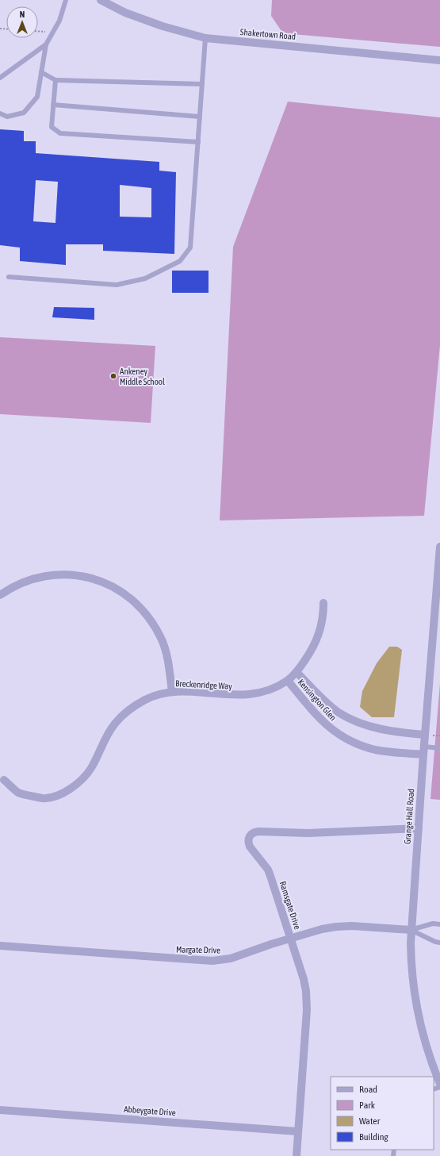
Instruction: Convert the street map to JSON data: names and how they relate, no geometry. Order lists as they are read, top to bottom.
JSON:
{
  "streets": {
    "street": [
      "Shakertown Road",
      "Breckenridge Way",
      "Kensington Glen",
      "Grange Hall Road",
      "Ramsgate Drive",
      "Margate Drive",
      "Abbeygate Drive"
    ]
  },
  "crossings": [
    ["Breckenridge Way", "Kensington Glen"],
    ["Kensington Glen", "Grange Hall Road"],
    ["Grange Hall Road", "Ramsgate Drive"],
    ["Grange Hall Road", "Margate Drive"],
    ["Ramsgate Drive", "Margate Drive"],
    ["Ramsgate Drive", "Abbeygate Drive"]
  ],
  "places": ["Ankeney Middle School"],
  "legend": [
    "Road",
    "Park",
    "Water",
    "Building"
  ],
  "north": "top"
}
